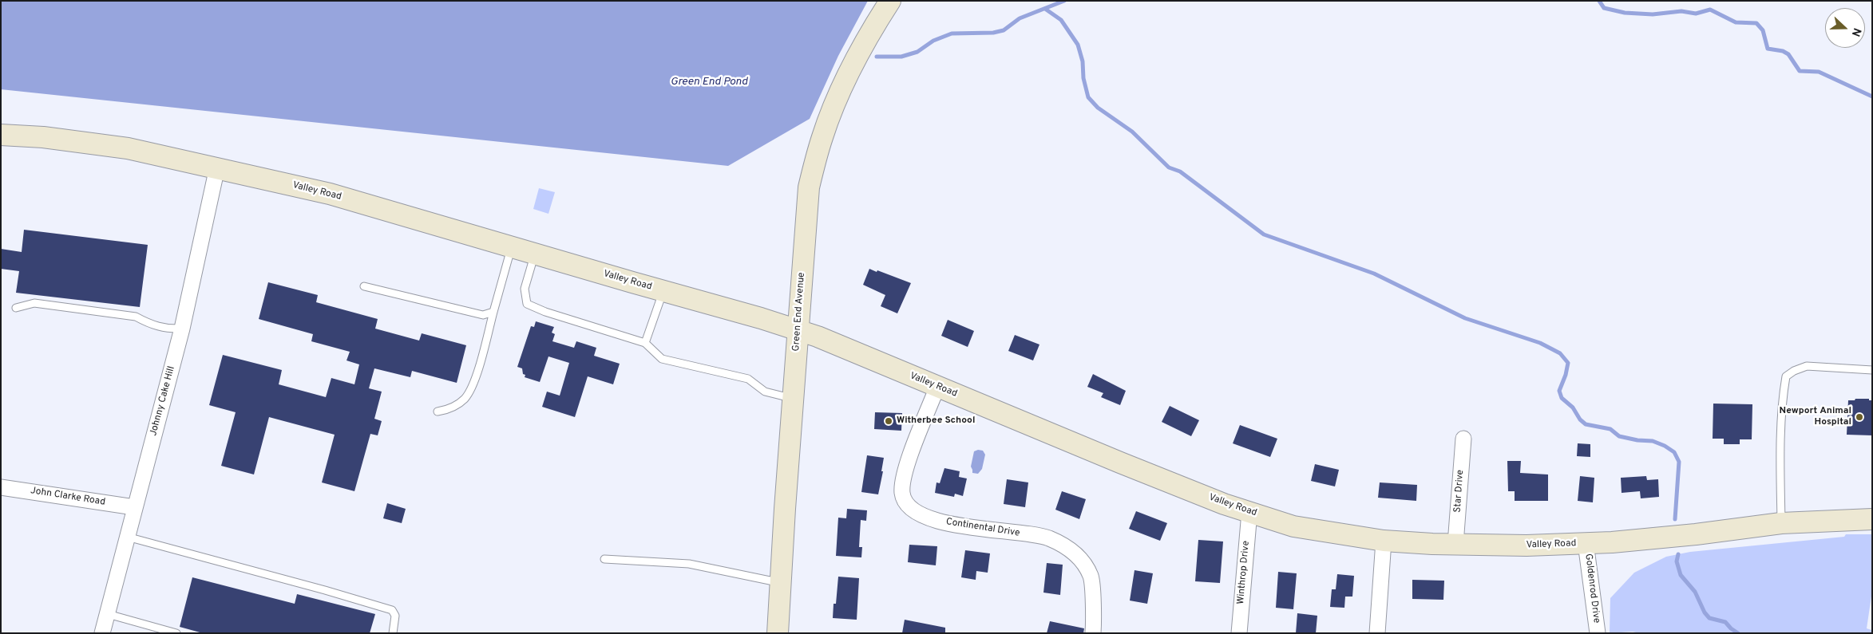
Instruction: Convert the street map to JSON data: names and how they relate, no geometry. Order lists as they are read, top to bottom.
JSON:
{
  "streets": {
    "main road": ["Valley Road", "Green End Avenue"],
    "street": [
      "Johnny Cake Hill",
      "Star Drive",
      "John Clarke Road",
      "Continental Drive",
      "Winthrop Drive",
      "Goldenrod Drive"
    ]
  },
  "crossings": [
    ["Valley Road", "Green End Avenue"],
    ["Valley Road", "Johnny Cake Hill"],
    ["Valley Road", "Star Drive"],
    ["Valley Road", "Continental Drive"],
    ["Valley Road", "Winthrop Drive"],
    ["Valley Road", "Goldenrod Drive"],
    ["Johnny Cake Hill", "John Clarke Road"]
  ],
  "water": ["Green End Pond"],
  "places": ["Newport Animal Hospital", "Witherbee School"],
  "north": "right"
}
